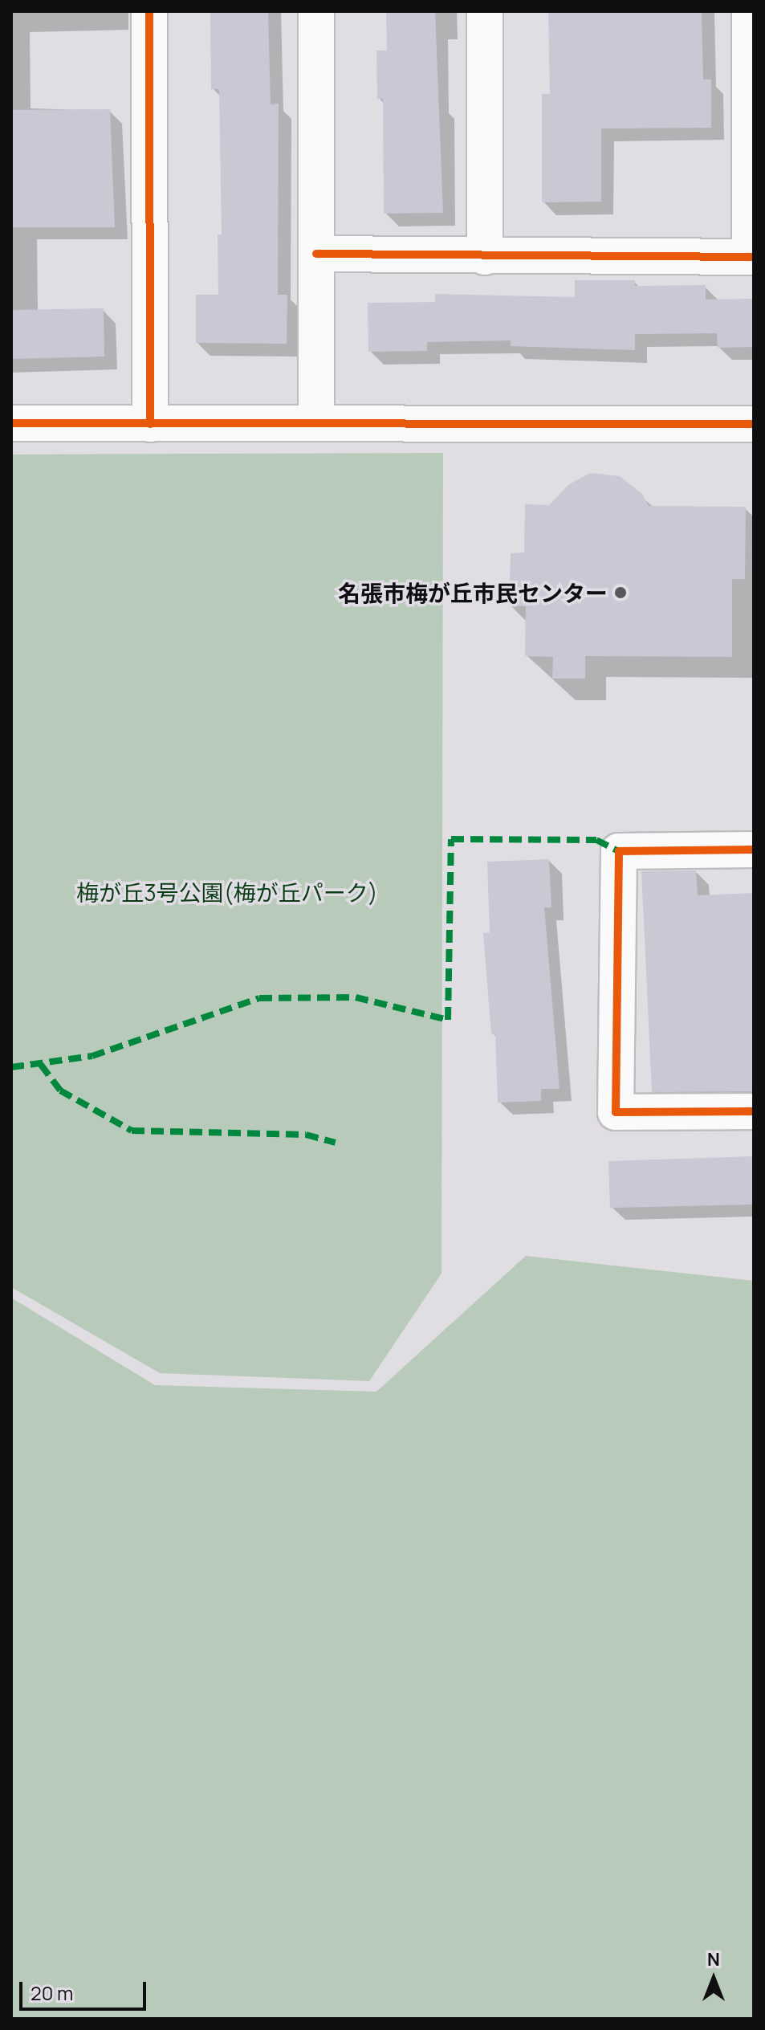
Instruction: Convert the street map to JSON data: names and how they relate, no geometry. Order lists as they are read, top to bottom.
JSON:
{
  "parks": ["梅が丘3号公園(梅が丘パーク)"],
  "places": ["名張市梅が丘市民センター"],
  "scale_bar": "20 m",
  "north": "top"
}
